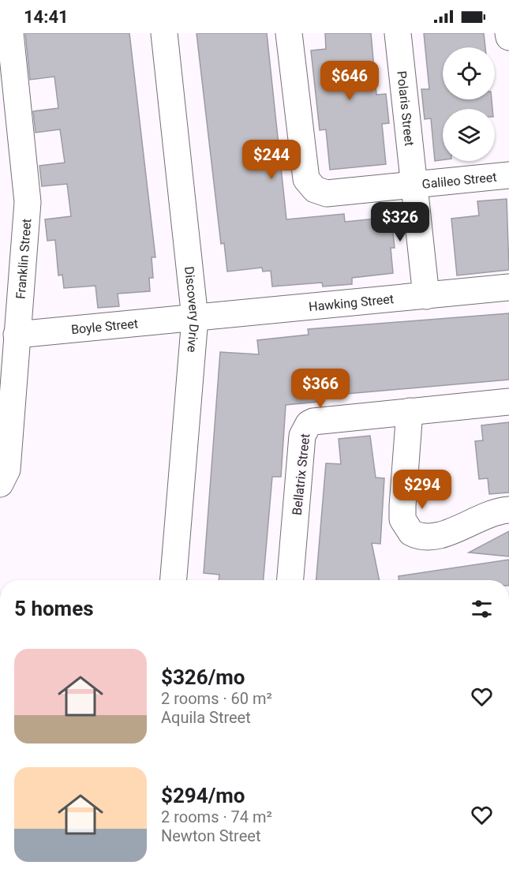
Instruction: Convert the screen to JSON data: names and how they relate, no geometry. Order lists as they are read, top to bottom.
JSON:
{
  "streets": {
    "street": [
      "Polaris Street",
      "Galileo Street",
      "Franklin Street",
      "Hawking Street",
      "Discovery Drive",
      "Boyle Street",
      "Bellatrix Street"
    ]
  },
  "crossings": [
    ["Polaris Street", "Galileo Street"],
    ["Polaris Street", "Hawking Street"],
    ["Franklin Street", "Boyle Street"],
    ["Hawking Street", "Discovery Drive"],
    ["Hawking Street", "Boyle Street"],
    ["Discovery Drive", "Boyle Street"]
  ],
  "page": {
    "status": "14:41",
    "price": [
      "$646",
      "$244",
      "$326",
      "$366",
      "$294"
    ],
    "heading": "5 homes",
    "list": [
      {
        "name": "$326/mo",
        "note": "2 rooms · 60 m² · Aquila Street"
      },
      {
        "name": "$294/mo",
        "note": "2 rooms · 74 m² · Newton Street"
      }
    ]
  }
}
